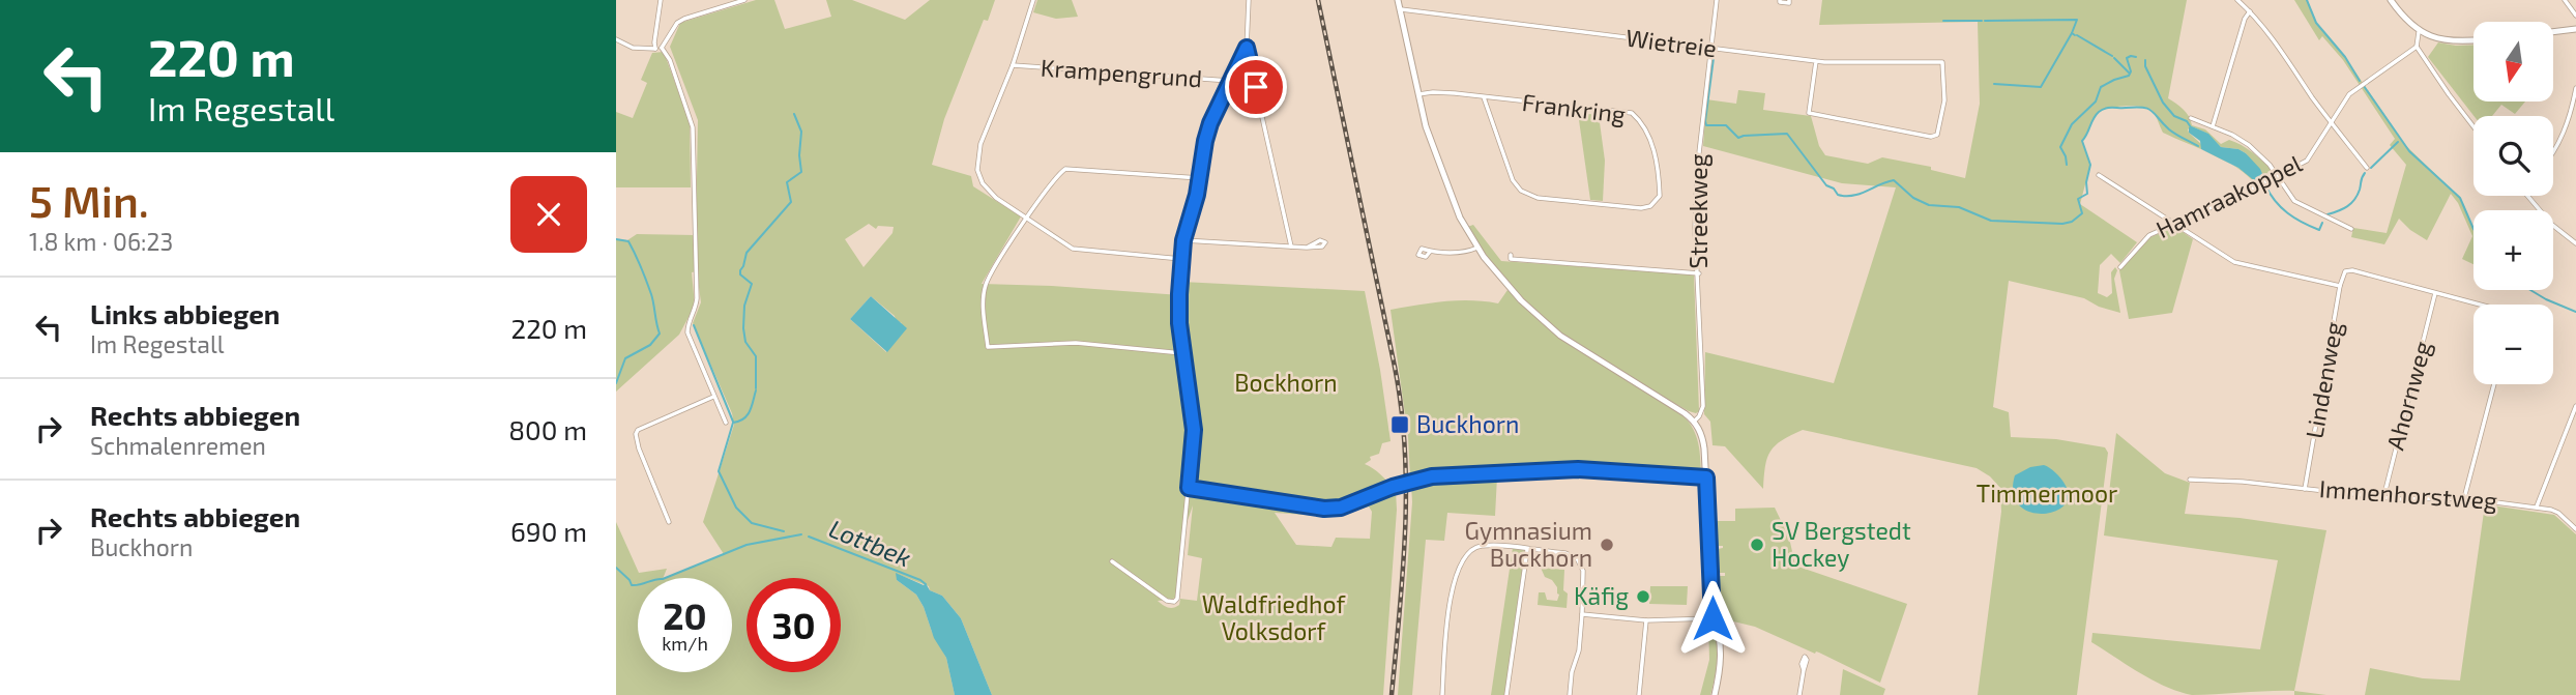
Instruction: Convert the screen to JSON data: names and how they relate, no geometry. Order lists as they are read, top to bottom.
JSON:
{
  "streets": {
    "street": [
      "Wietreie",
      "Krampengrund",
      "Frankring",
      "Hamraakoppel",
      "Streekweg",
      "Lindenweg",
      "Ahornweg",
      "Immenhorstweg"
    ]
  },
  "crossings": [
    ["Wietreie", "Streekweg"],
    ["Lindenweg", "Ahornweg"],
    ["Lindenweg", "Immenhorstweg"],
    ["Ahornweg", "Immenhorstweg"]
  ],
  "water": ["Lottbek"],
  "parks": ["Bockhorn", "Timmermoor", "Waldfriedhof Volksdorf"],
  "places": {
    "transit": ["Buckhorn"],
    "other": ["Gymnasium Buckhorn", "SV Bergstedt Hockey", "Käfig"]
  },
  "north": "bottom",
  "page": {
    "turn": ["220 m", "Im Regestall"],
    "map_buttons": ["+", "−"],
    "heading": ["5 Min.", "1.8 km · 06:23"],
    "list": [
      {
        "name": "Links abbiegen",
        "note": "Im Regestall",
        "value": "220 m"
      },
      {
        "name": "Rechts abbiegen",
        "note": "Schmalenremen",
        "value": "800 m"
      },
      {
        "name": "Rechts abbiegen",
        "note": "Buckhorn",
        "value": "690 m"
      }
    ],
    "speed": "20 km/h",
    "limit": "30"
  }
}
